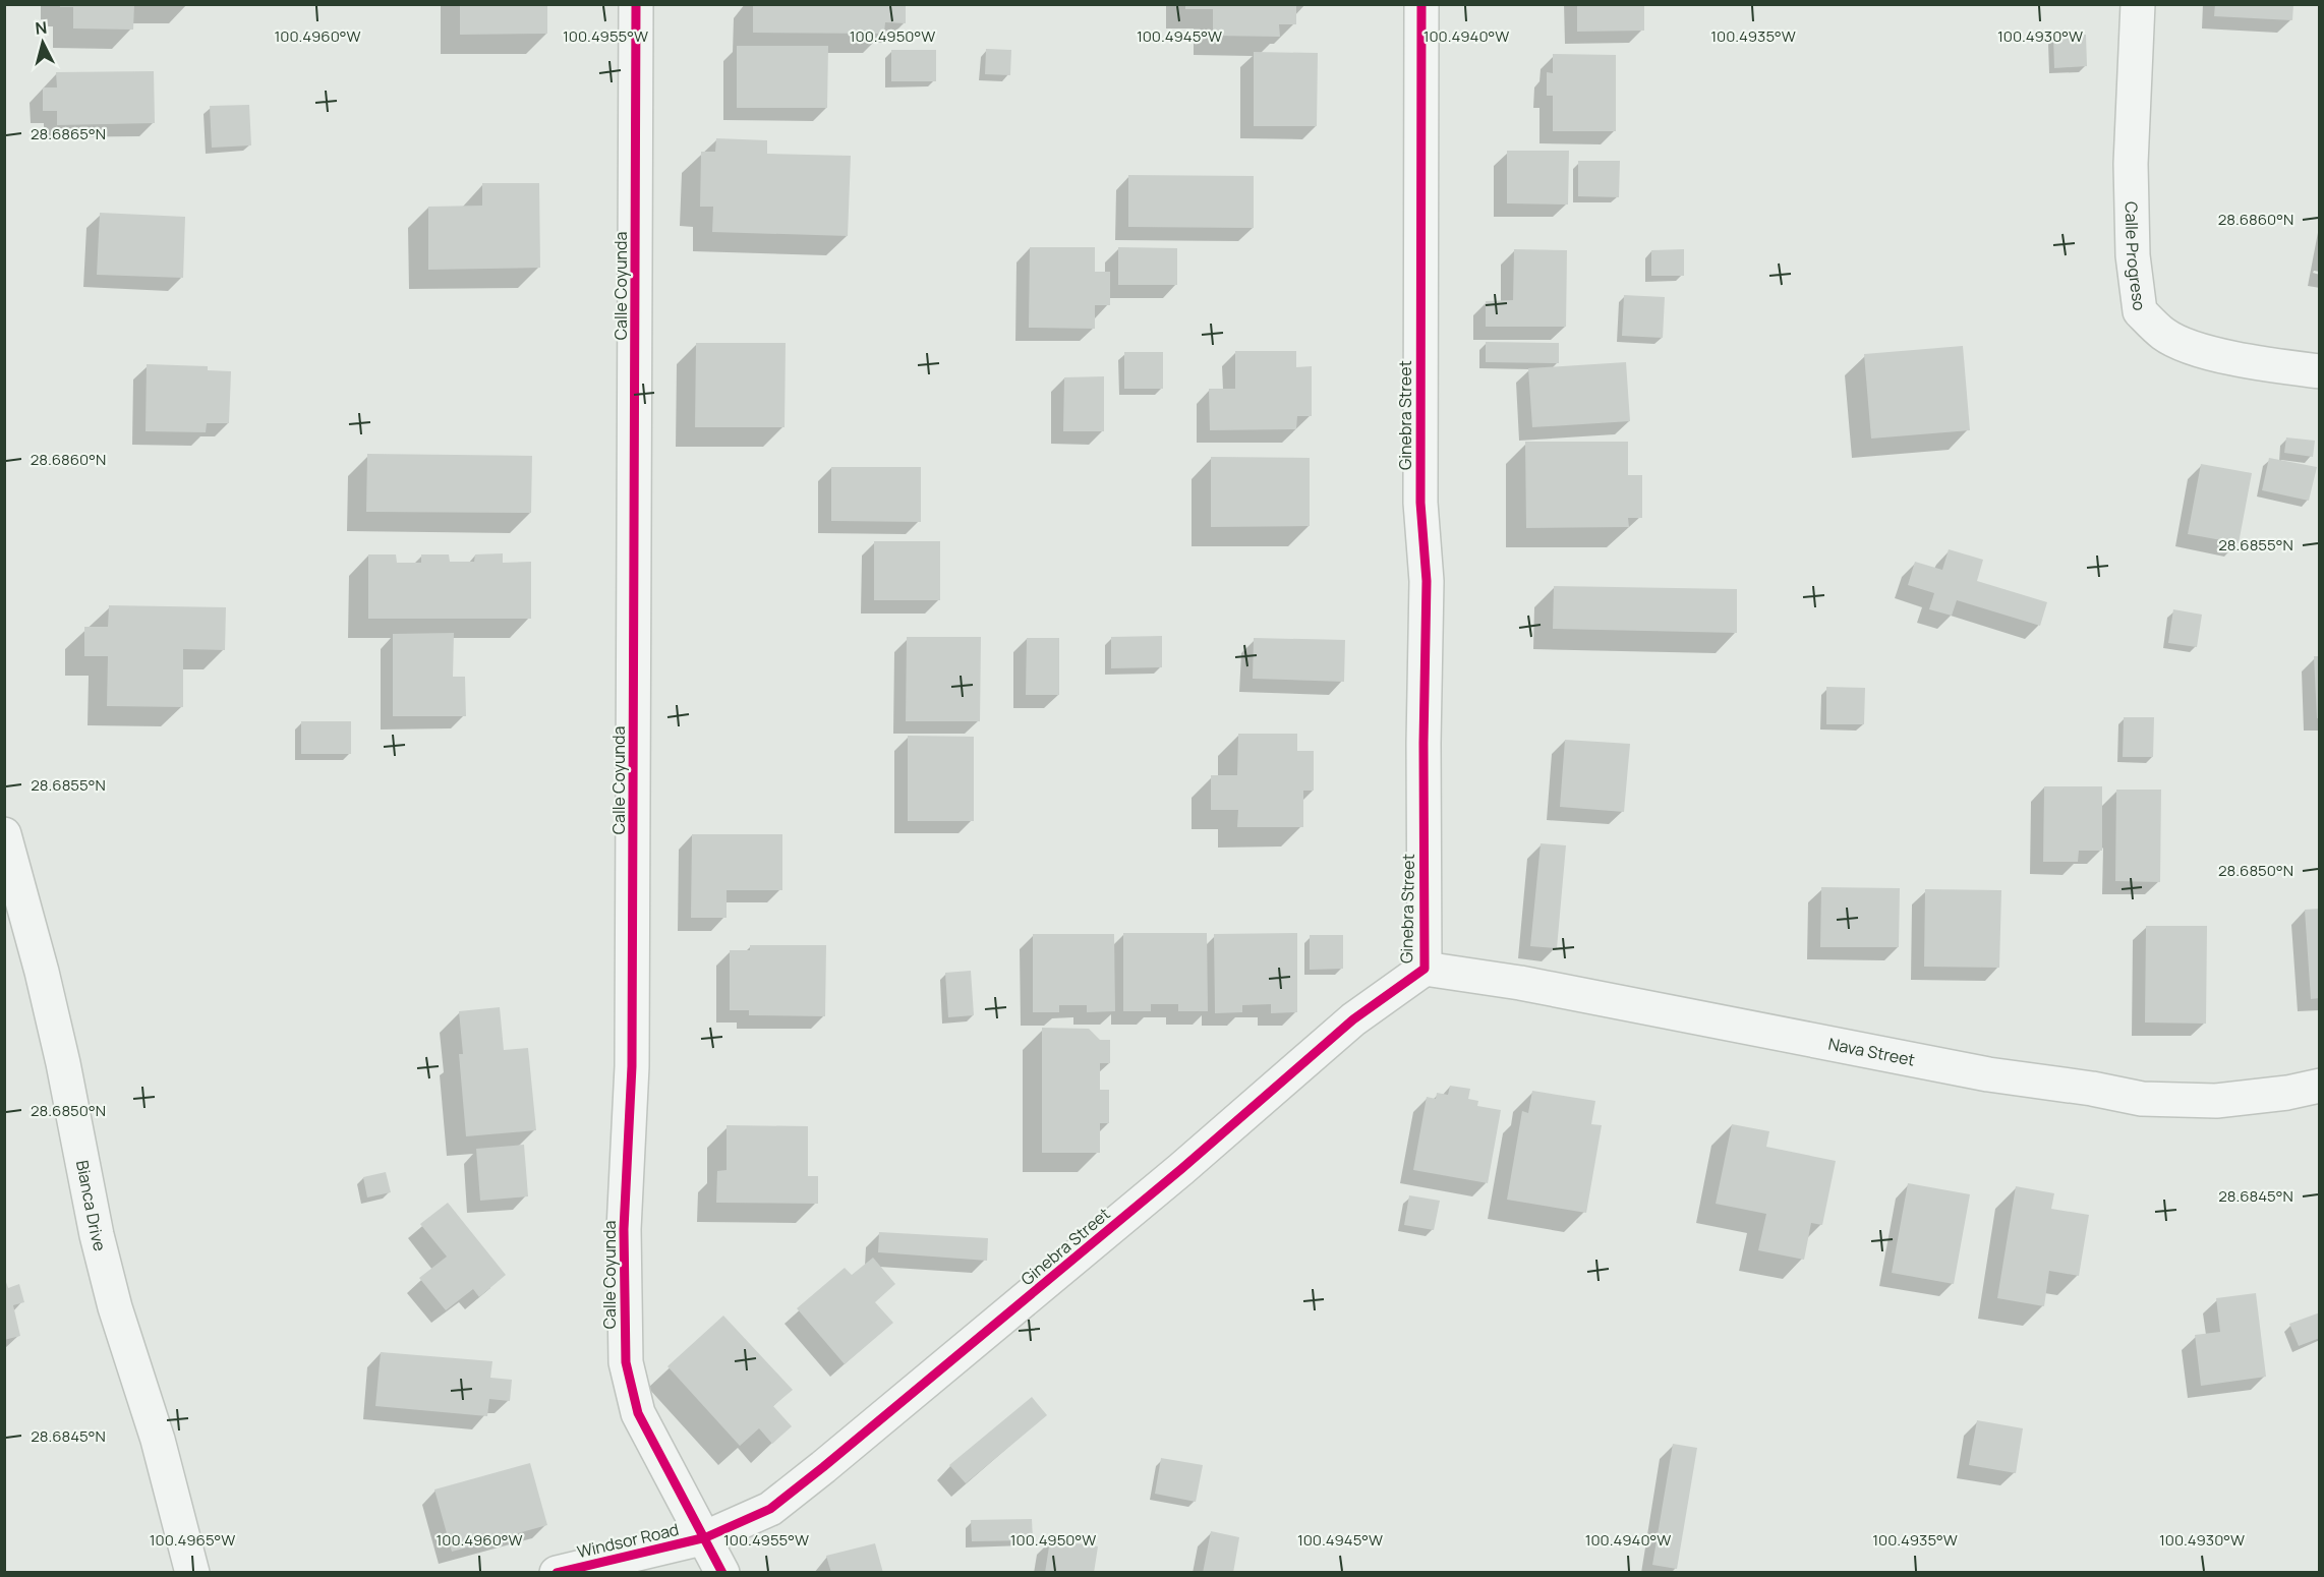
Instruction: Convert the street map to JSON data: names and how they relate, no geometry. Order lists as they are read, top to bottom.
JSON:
{
  "streets": {
    "street": [
      "Calle Progreso",
      "Calle Coyunda",
      "Ginebra Street",
      "Nava Street",
      "Bianca Drive",
      "Windsor Road"
    ]
  },
  "crossings": [
    ["Calle Coyunda", "Ginebra Street"],
    ["Calle Coyunda", "Windsor Road"],
    ["Ginebra Street", "Nava Street"],
    ["Ginebra Street", "Windsor Road"]
  ],
  "north": "top",
  "coordinates": [
    "100.4960°W",
    "100.4955°W",
    "100.4950°W",
    "100.4945°W",
    "100.4940°W",
    "100.4935°W",
    "100.4930°W",
    "28.6865°N",
    "28.6860°N",
    "28.6855°N",
    "28.6850°N",
    "28.6845°N",
    "100.4965°W"
  ]
}
